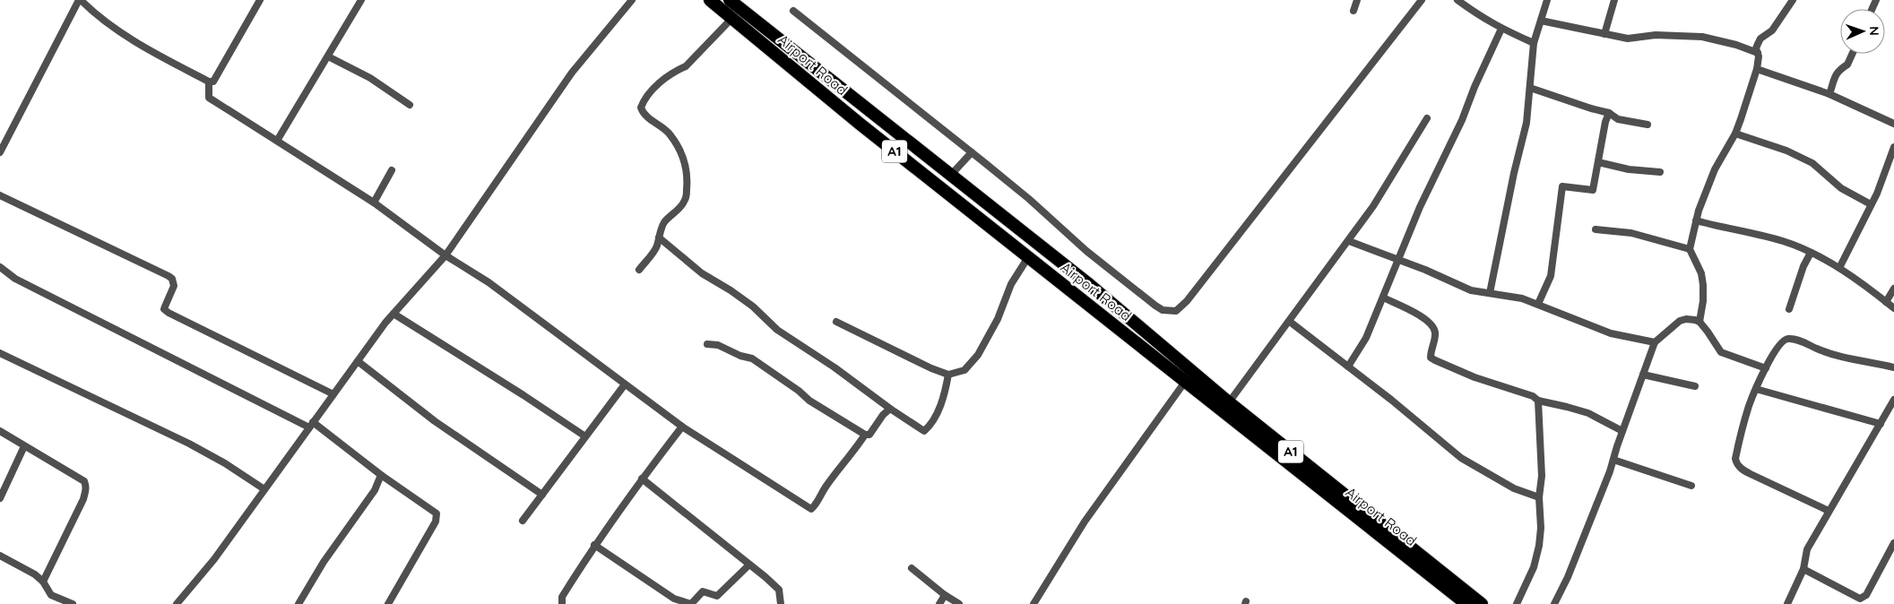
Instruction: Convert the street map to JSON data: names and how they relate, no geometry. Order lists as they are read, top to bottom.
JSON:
{
  "streets": {
    "highway": ["Airport Road", "A1"]
  },
  "north": "right"
}
